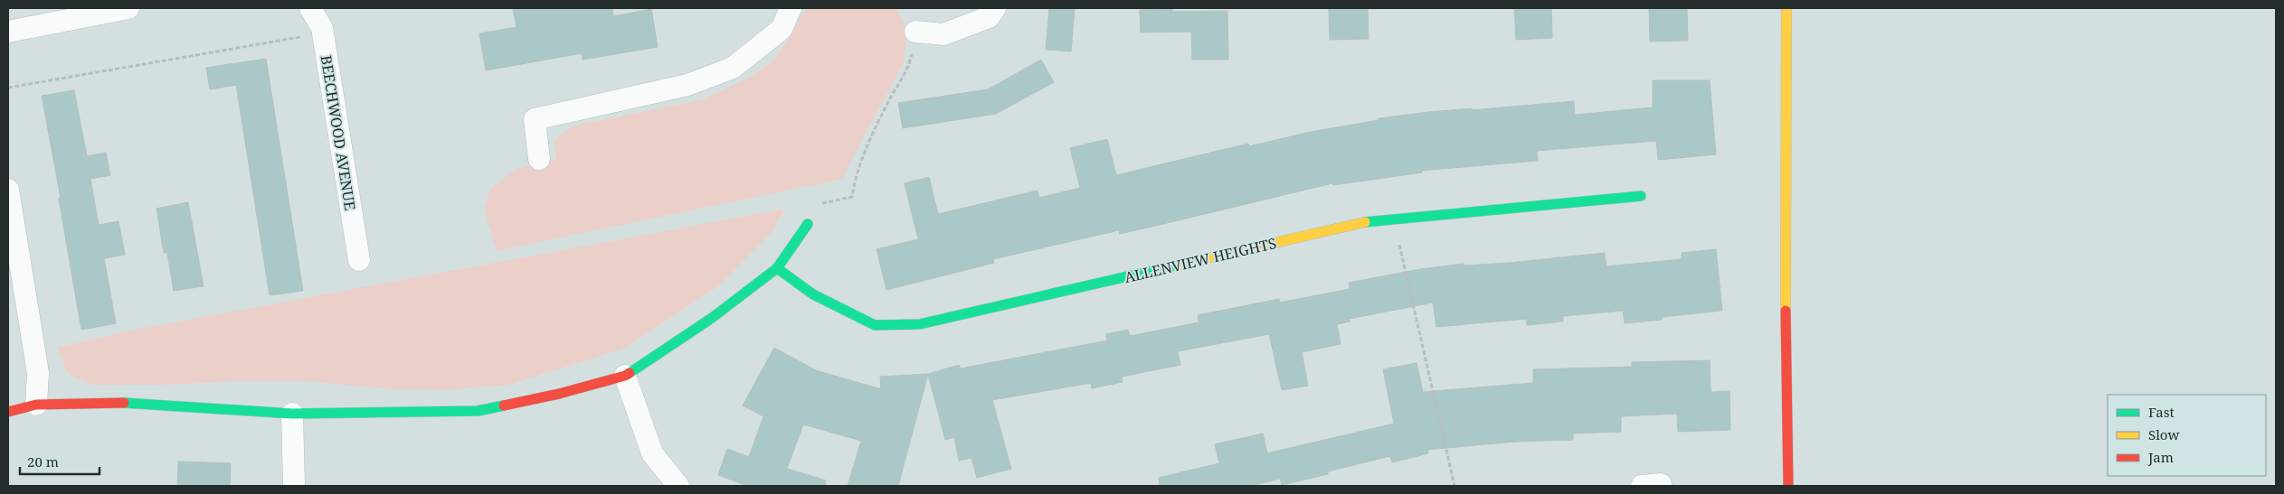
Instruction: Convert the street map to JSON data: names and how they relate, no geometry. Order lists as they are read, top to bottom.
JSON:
{
  "streets": {
    "street": ["BEECHWOOD AVENUE", "ALLENVIEW HEIGHTS"]
  },
  "legend": ["Fast", "Slow", "Jam"],
  "scale_bar": "20 m"
}
